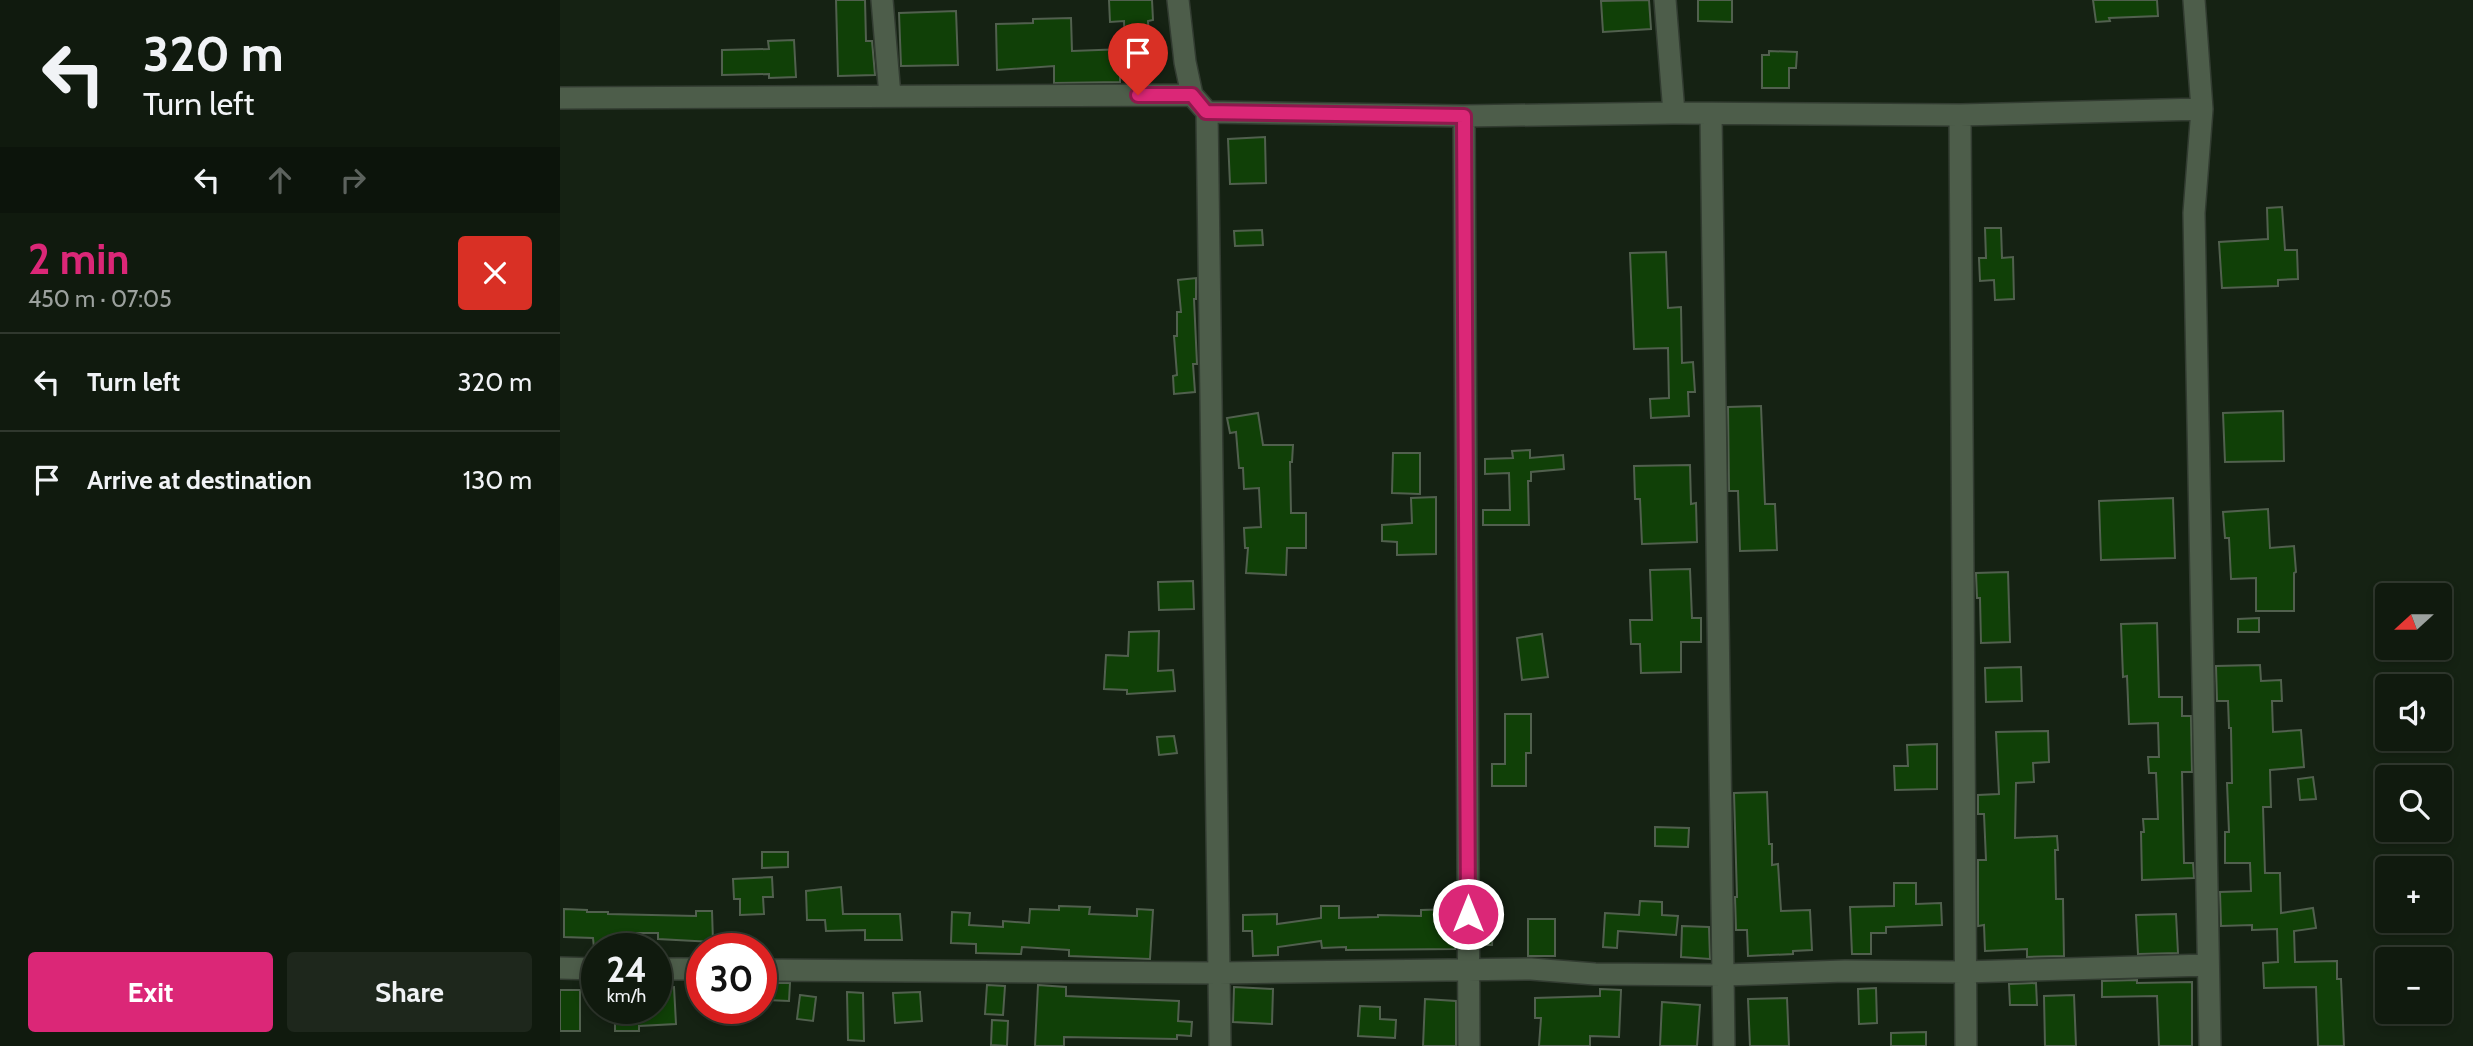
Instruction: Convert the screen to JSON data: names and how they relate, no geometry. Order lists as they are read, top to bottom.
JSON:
{
  "north": "left",
  "page": {
    "turn": ["320 m", "Turn left"],
    "heading": ["2 min", "450 m · 07:05"],
    "list": [
      {
        "name": "Turn left",
        "value": "320 m"
      },
      {
        "name": "Arrive at destination",
        "value": "130 m"
      }
    ],
    "map_buttons": ["+", "−"],
    "speed": "24 km/h",
    "limit": "30",
    "buttons": ["Exit", "Share"]
  }
}
